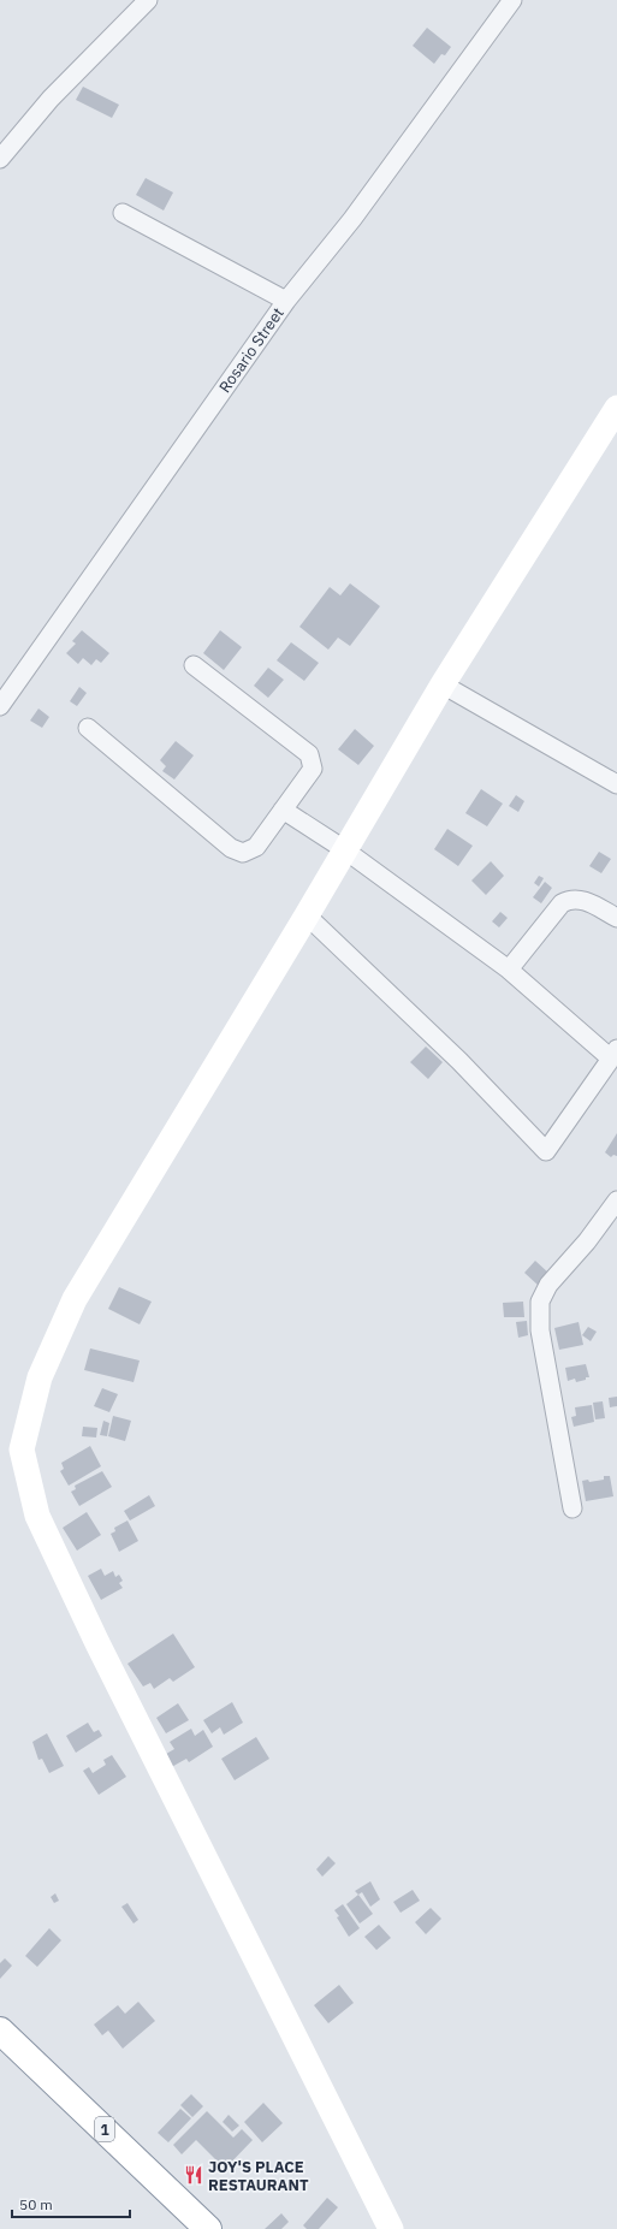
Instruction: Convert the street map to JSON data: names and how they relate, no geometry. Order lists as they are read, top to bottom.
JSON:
{
  "streets": {
    "highway": ["1"],
    "street": ["Rosario Street"]
  },
  "places": {
    "restaurant": ["JOY'S PLACE RESTAURANT"]
  },
  "scale_bar": "50 m"
}
